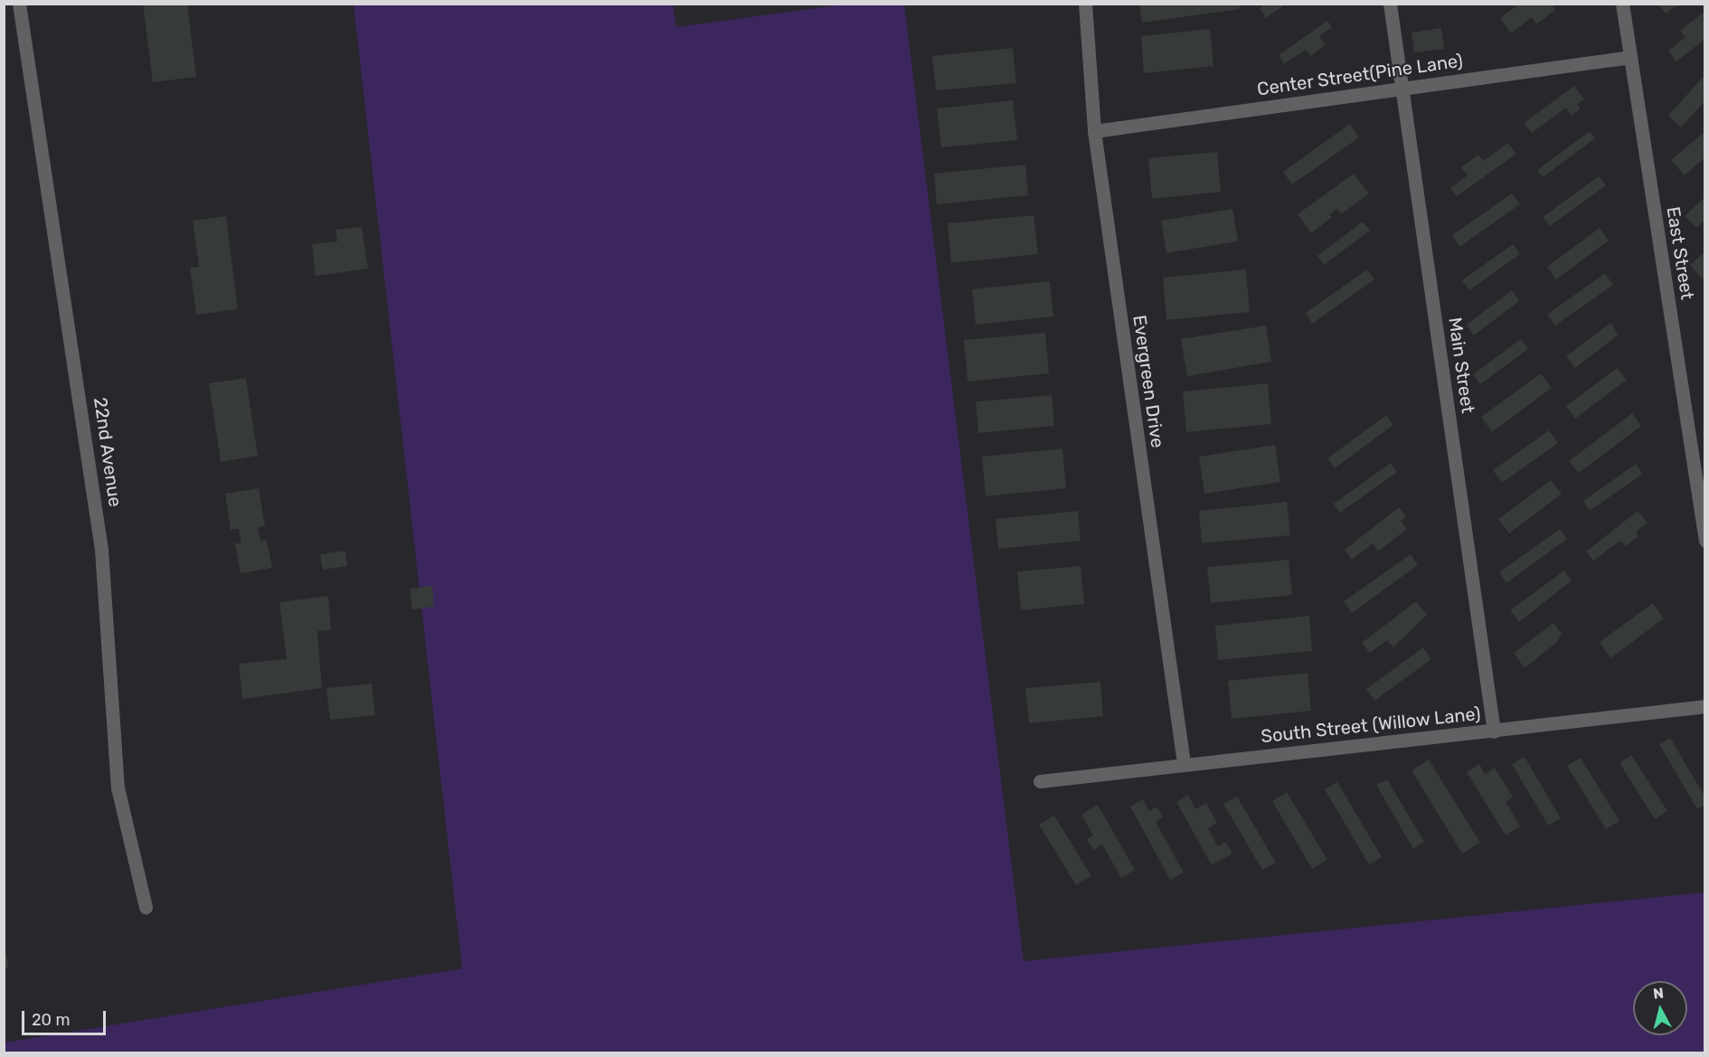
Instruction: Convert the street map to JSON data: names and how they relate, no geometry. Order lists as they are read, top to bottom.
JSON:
{
  "streets": {
    "street": [
      "Center Street(Pine Lane)",
      "East Street",
      "Main Street",
      "Evergreen Drive",
      "22nd Avenue",
      "South Street (Willow Lane)"
    ]
  },
  "crossings": [
    ["Center Street(Pine Lane)", "East Street"],
    ["Center Street(Pine Lane)", "Main Street"],
    ["Center Street(Pine Lane)", "Evergreen Drive"],
    ["Main Street", "South Street (Willow Lane)"],
    ["Evergreen Drive", "South Street (Willow Lane)"]
  ],
  "scale_bar": "20 m",
  "north": "top"
}
